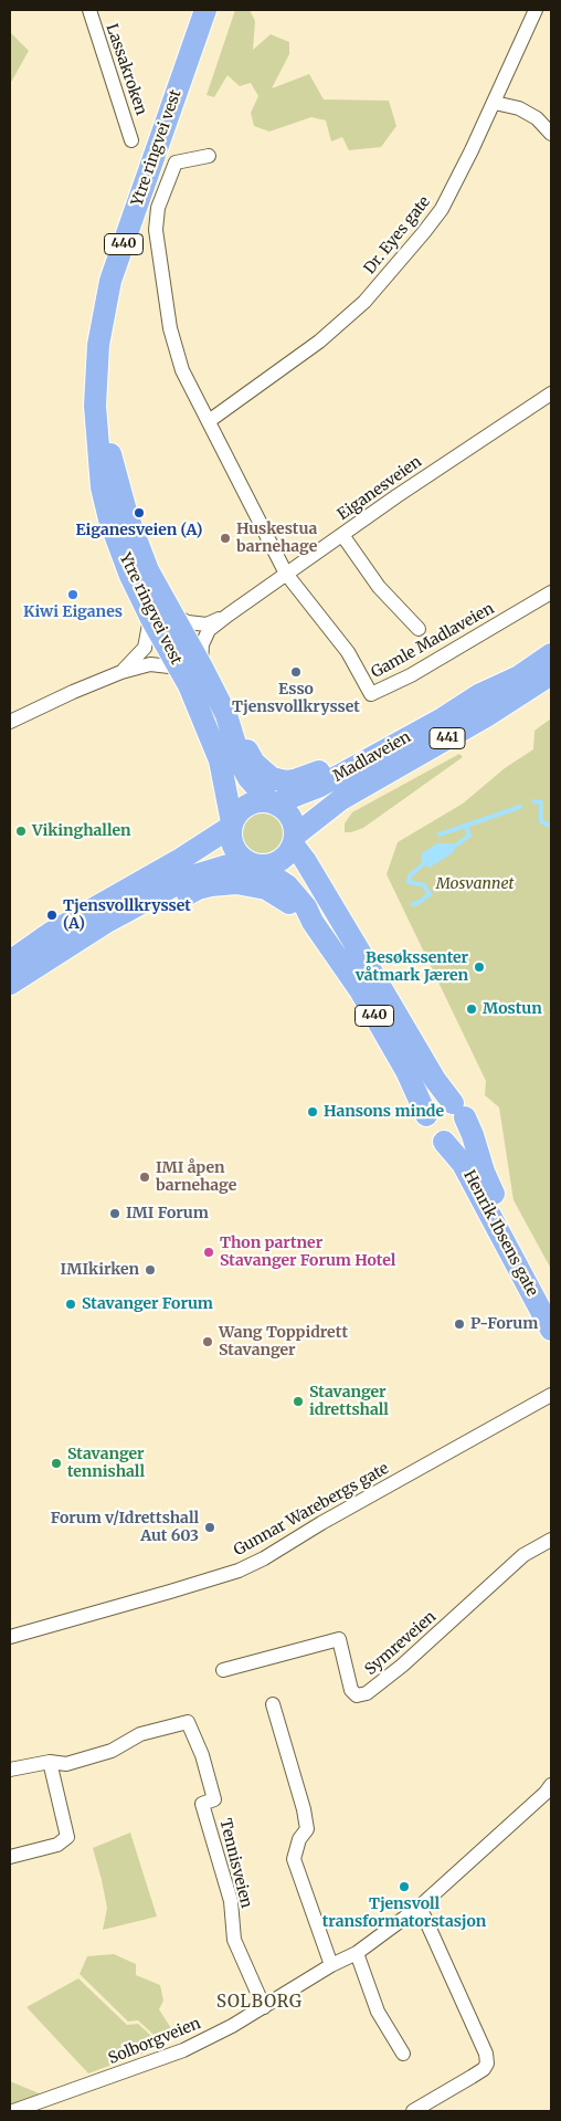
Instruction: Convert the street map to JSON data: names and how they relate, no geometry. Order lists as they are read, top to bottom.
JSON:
{
  "streets": {
    "main road": [
      "Ytre ringvei vest",
      "440",
      "441",
      "Madlaveien",
      "Henrik Ibsens gate"
    ],
    "street": [
      "Lassakroken",
      "Dr. Eyes gate",
      "Eiganesveien",
      "Gamle Madlaveien",
      "Gunnar Warebergs gate",
      "Symreveien",
      "Tennisveien",
      "Solborgveien"
    ]
  },
  "crossings": [
    ["Ytre ringvei vest", "440"],
    ["Ytre ringvei vest", "Eiganesveien"],
    ["Ytre ringvei vest", "441"],
    ["Ytre ringvei vest", "Madlaveien"],
    ["Ytre ringvei vest", "Henrik Ibsens gate"],
    ["440", "441"],
    ["440", "Madlaveien"],
    ["440", "Henrik Ibsens gate"],
    ["Eiganesveien", "Gamle Madlaveien"],
    ["441", "Madlaveien"],
    ["441", "Henrik Ibsens gate"],
    ["Madlaveien", "Henrik Ibsens gate"],
    ["Tennisveien", "Solborgveien"]
  ],
  "districts": ["SOLBORG"],
  "parks": ["Mosvannet"],
  "places": [
    "Eiganesveien (A)",
    "Huskestua barnehage",
    "Kiwi Eiganes",
    "Esso Tjensvollkrysset",
    "Vikinghallen",
    "Tjensvollkrysset (A)",
    "Besøkssenter våtmark Jæren",
    "Mostun",
    "Hansons minde",
    "IMI åpen barnehage",
    "IMI Forum",
    "Thon partner Stavanger Forum Hotel",
    "IMIkirken",
    "Stavanger Forum",
    "P-Forum",
    "Wang Toppidrett Stavanger",
    "Stavanger idrettshall",
    "Stavanger tennishall",
    "Forum v/Idrettshall Aut 603",
    "Tjensvoll transformatorstasjon"
  ]
}
